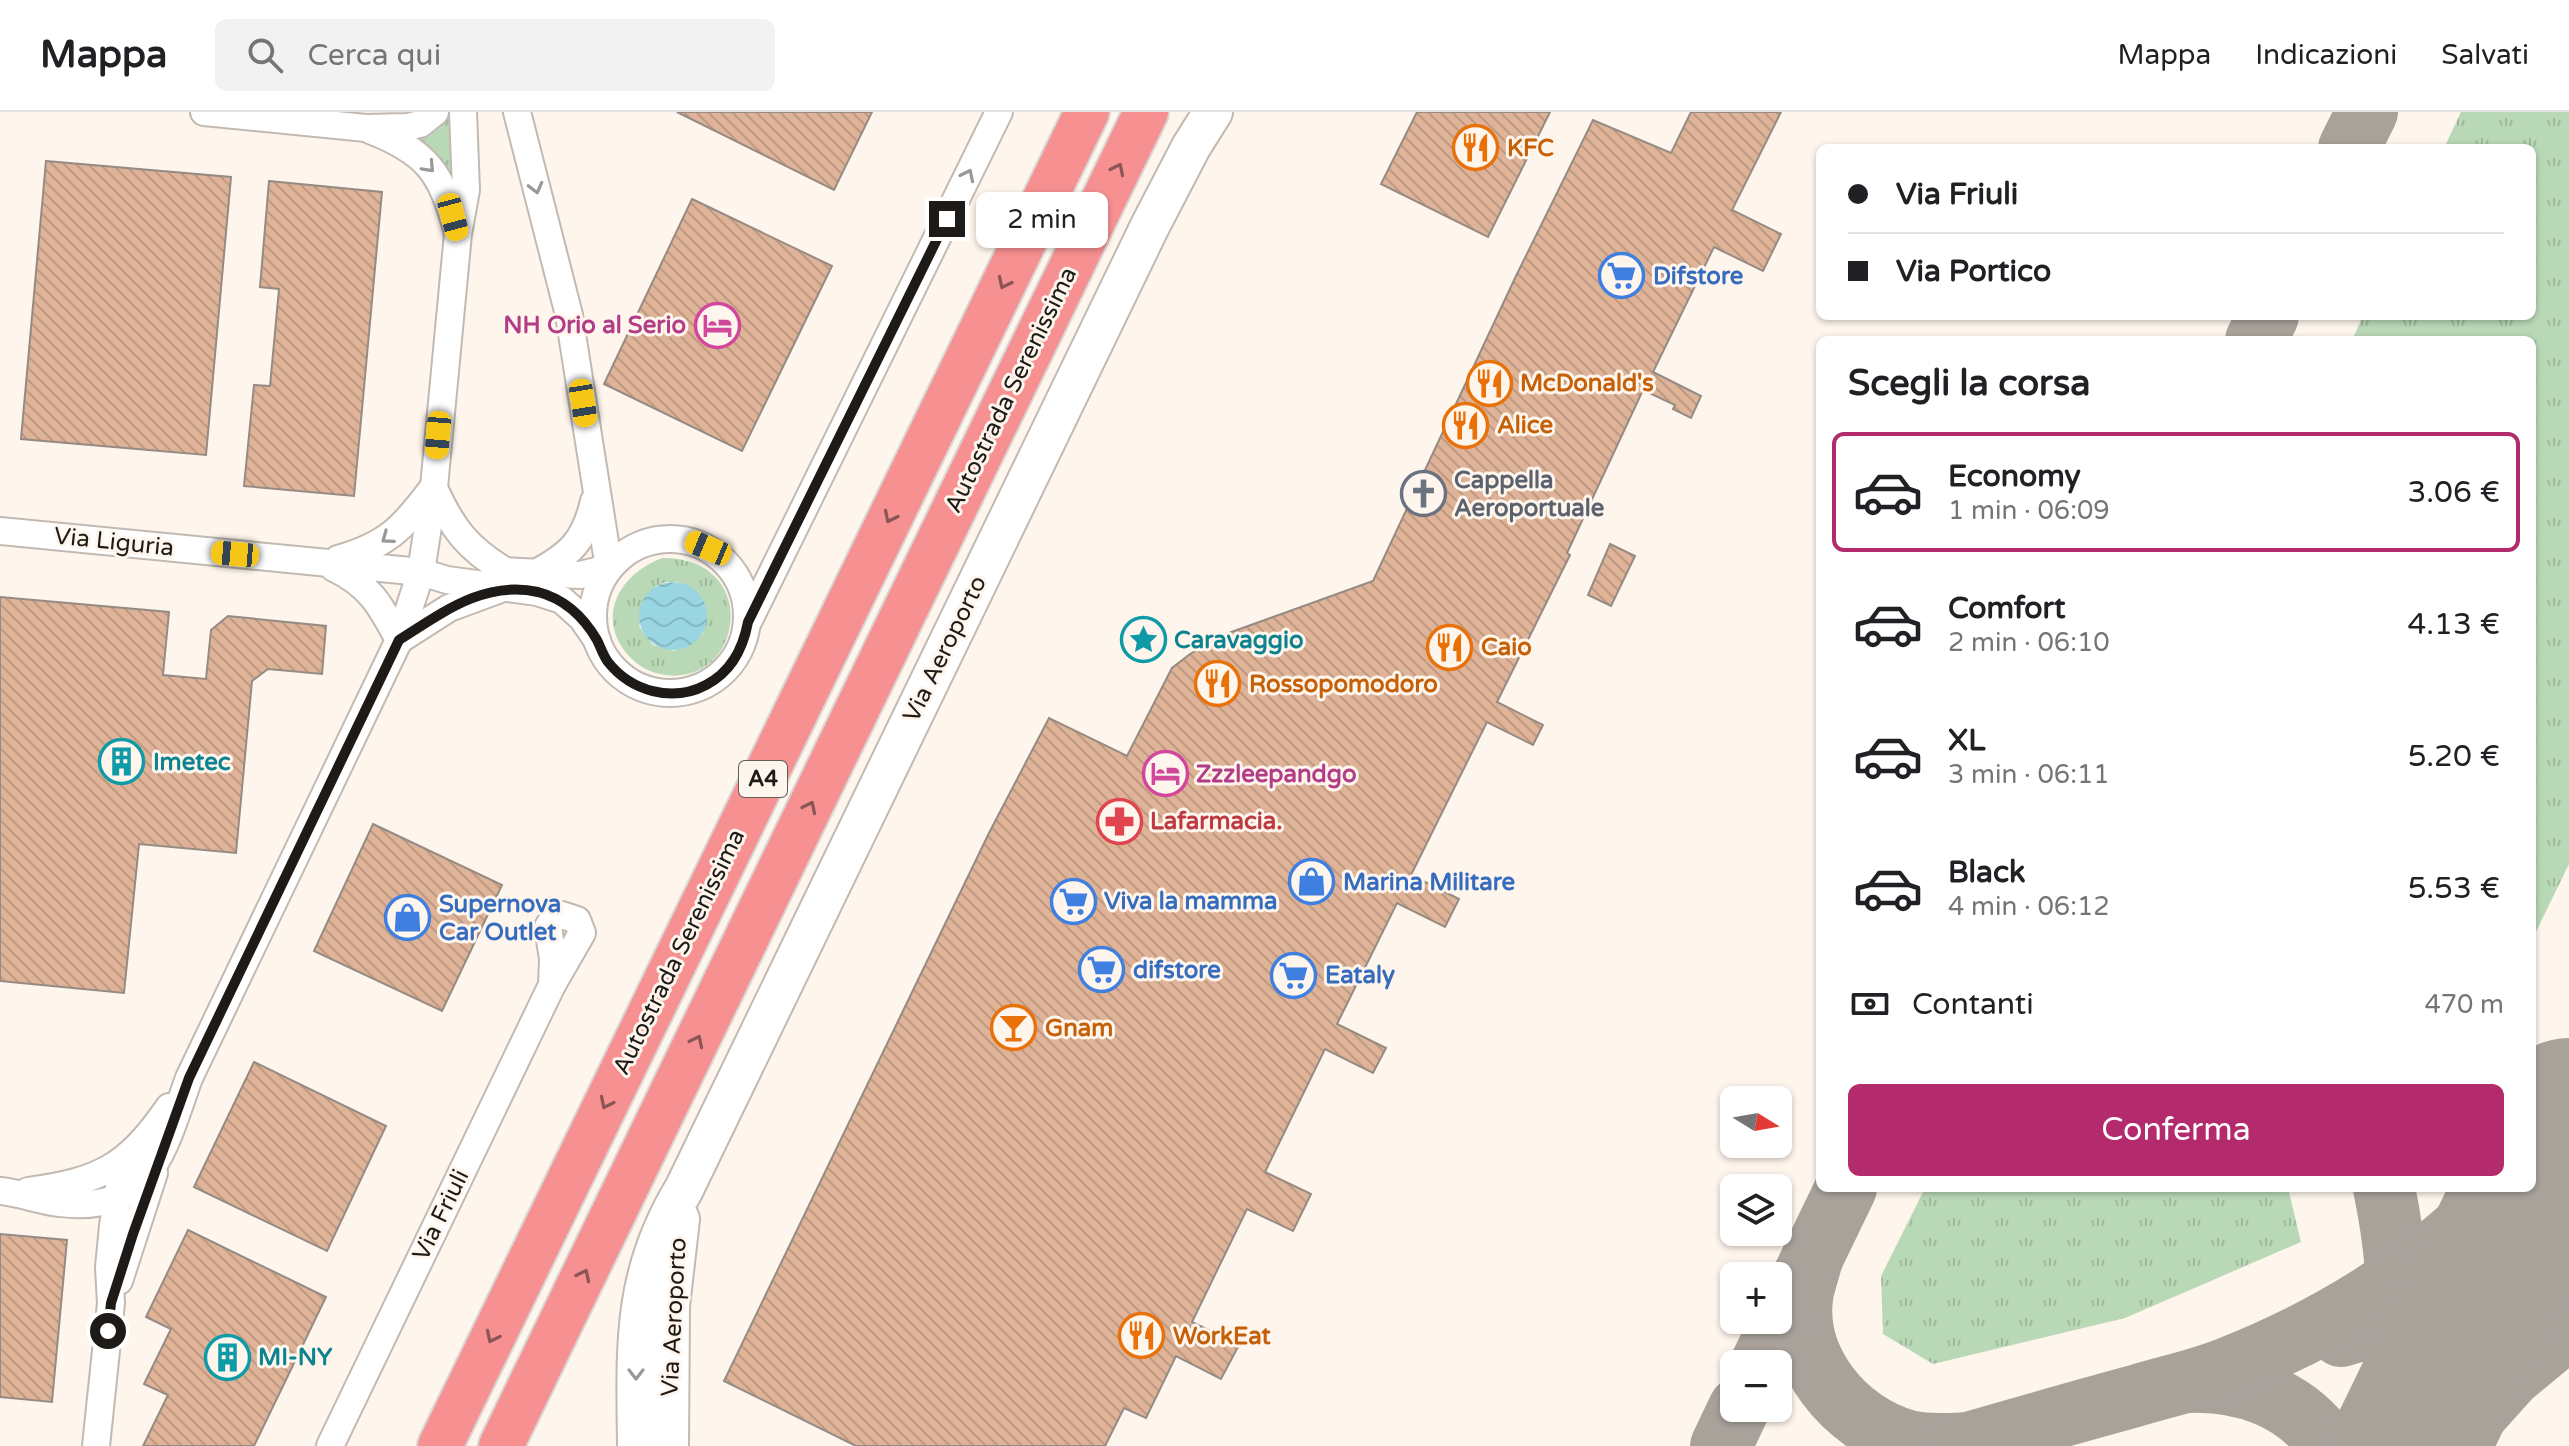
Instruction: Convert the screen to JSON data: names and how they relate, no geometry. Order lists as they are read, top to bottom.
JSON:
{
  "streets": {
    "highway": ["Autostrada Serenissima", "A4"],
    "main road": ["Via Aeroporto"],
    "street": ["Via Liguria", "Via Friuli"]
  },
  "places": {
    "restaurant": [
      "KFC",
      "McDonald's",
      "Alice",
      "Caio",
      "Rossopomodoro",
      "WorkEat"
    ],
    "supermarket": [
      "Difstore",
      "Viva la mamma",
      "difstore",
      "Eataly"
    ],
    "hotel": ["NH Orio al Serio", "Zzzleepandgo"],
    "church": ["Cappella Aeroportuale"],
    "place": ["Caravaggio"],
    "building": ["Imetec", "MI-NY"],
    "pharmacy": ["Lafarmacia."],
    "shop": ["Marina Militare", "Supernova Car Outlet"],
    "bar": ["Gnam"]
  },
  "north": "right",
  "page": {
    "header": "Mappa",
    "search": "Cerca qui",
    "nav": ["Mappa", "Indicazioni", "Salvati"],
    "banner": ["Via Friuli", "Via Portico"],
    "bubble": "2 min",
    "heading": "Scegli la corsa",
    "list": [
      {
        "name": "Economy",
        "note": "1 min · 06:09",
        "value": "3.06 €"
      },
      {
        "name": "Comfort",
        "note": "2 min · 06:10",
        "value": "4.13 €"
      },
      {
        "name": "XL",
        "note": "3 min · 06:11",
        "value": "5.20 €"
      },
      {
        "name": "Black",
        "note": "4 min · 06:12",
        "value": "5.53 €"
      }
    ],
    "pay": ["Contanti", "470 m"],
    "buttons": "Conferma",
    "map_buttons": ["+", "−"]
  }
}
